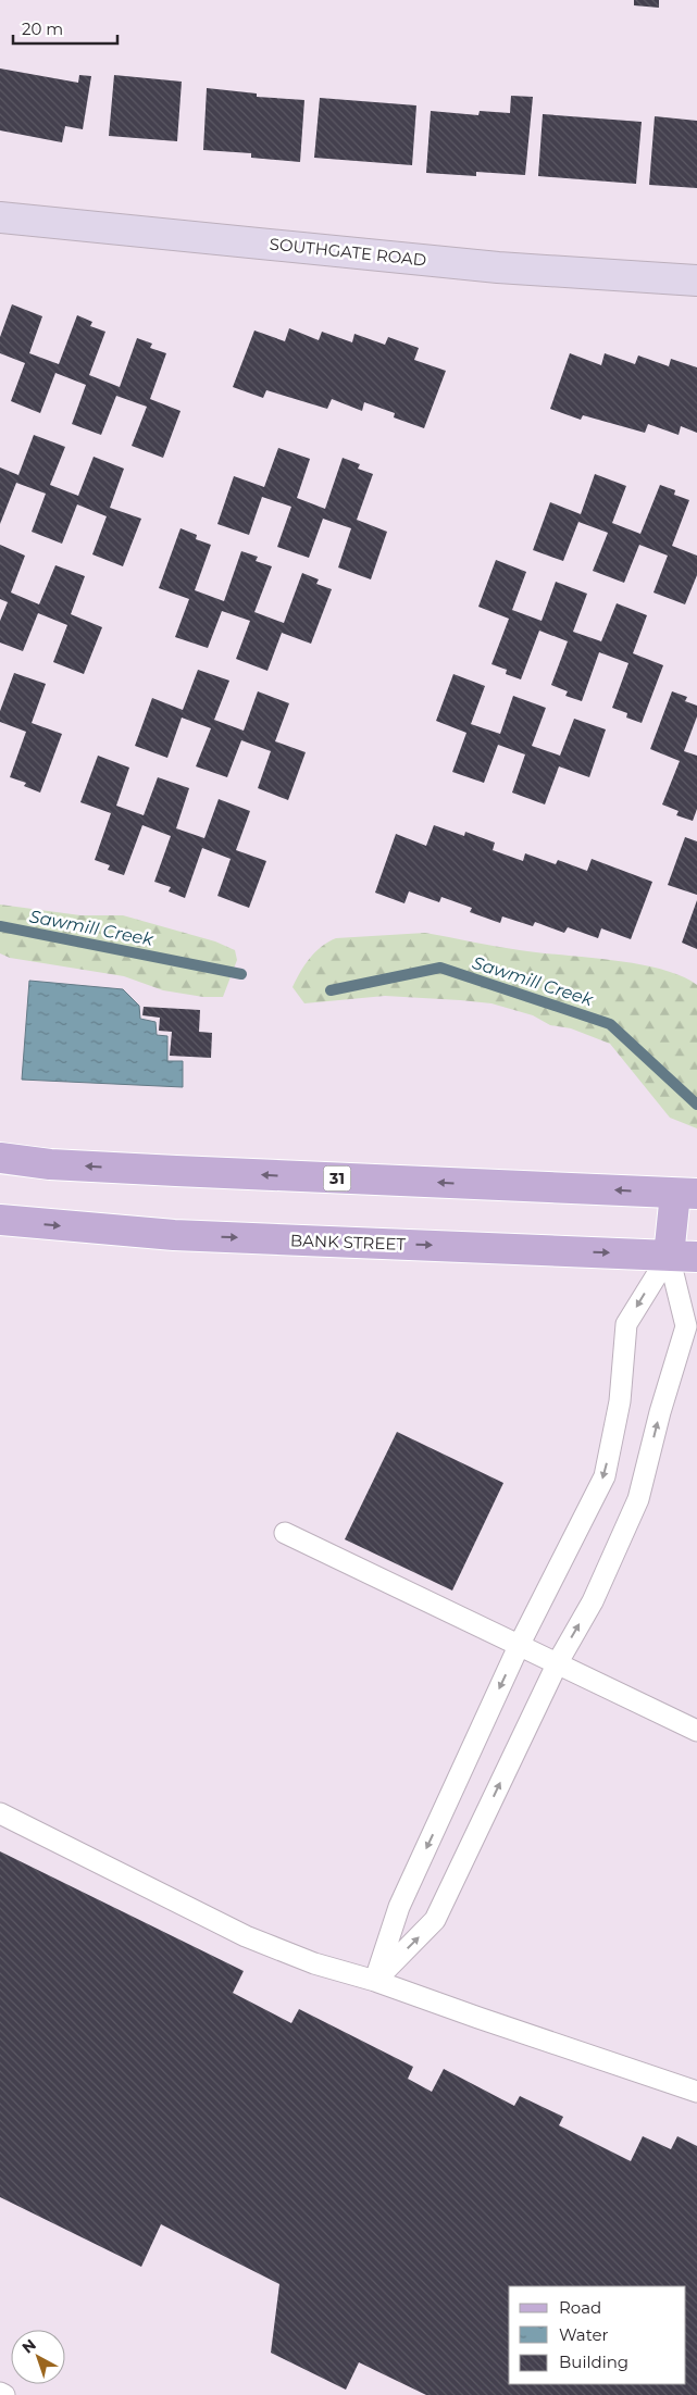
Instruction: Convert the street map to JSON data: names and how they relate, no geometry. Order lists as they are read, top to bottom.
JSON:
{
  "streets": {
    "main road": ["31", "BANK STREET"],
    "street": ["SOUTHGATE ROAD"]
  },
  "water": ["Sawmill Creek"],
  "legend": ["Road", "Water", "Building"],
  "scale_bar": "20 m",
  "north": "top left"
}
